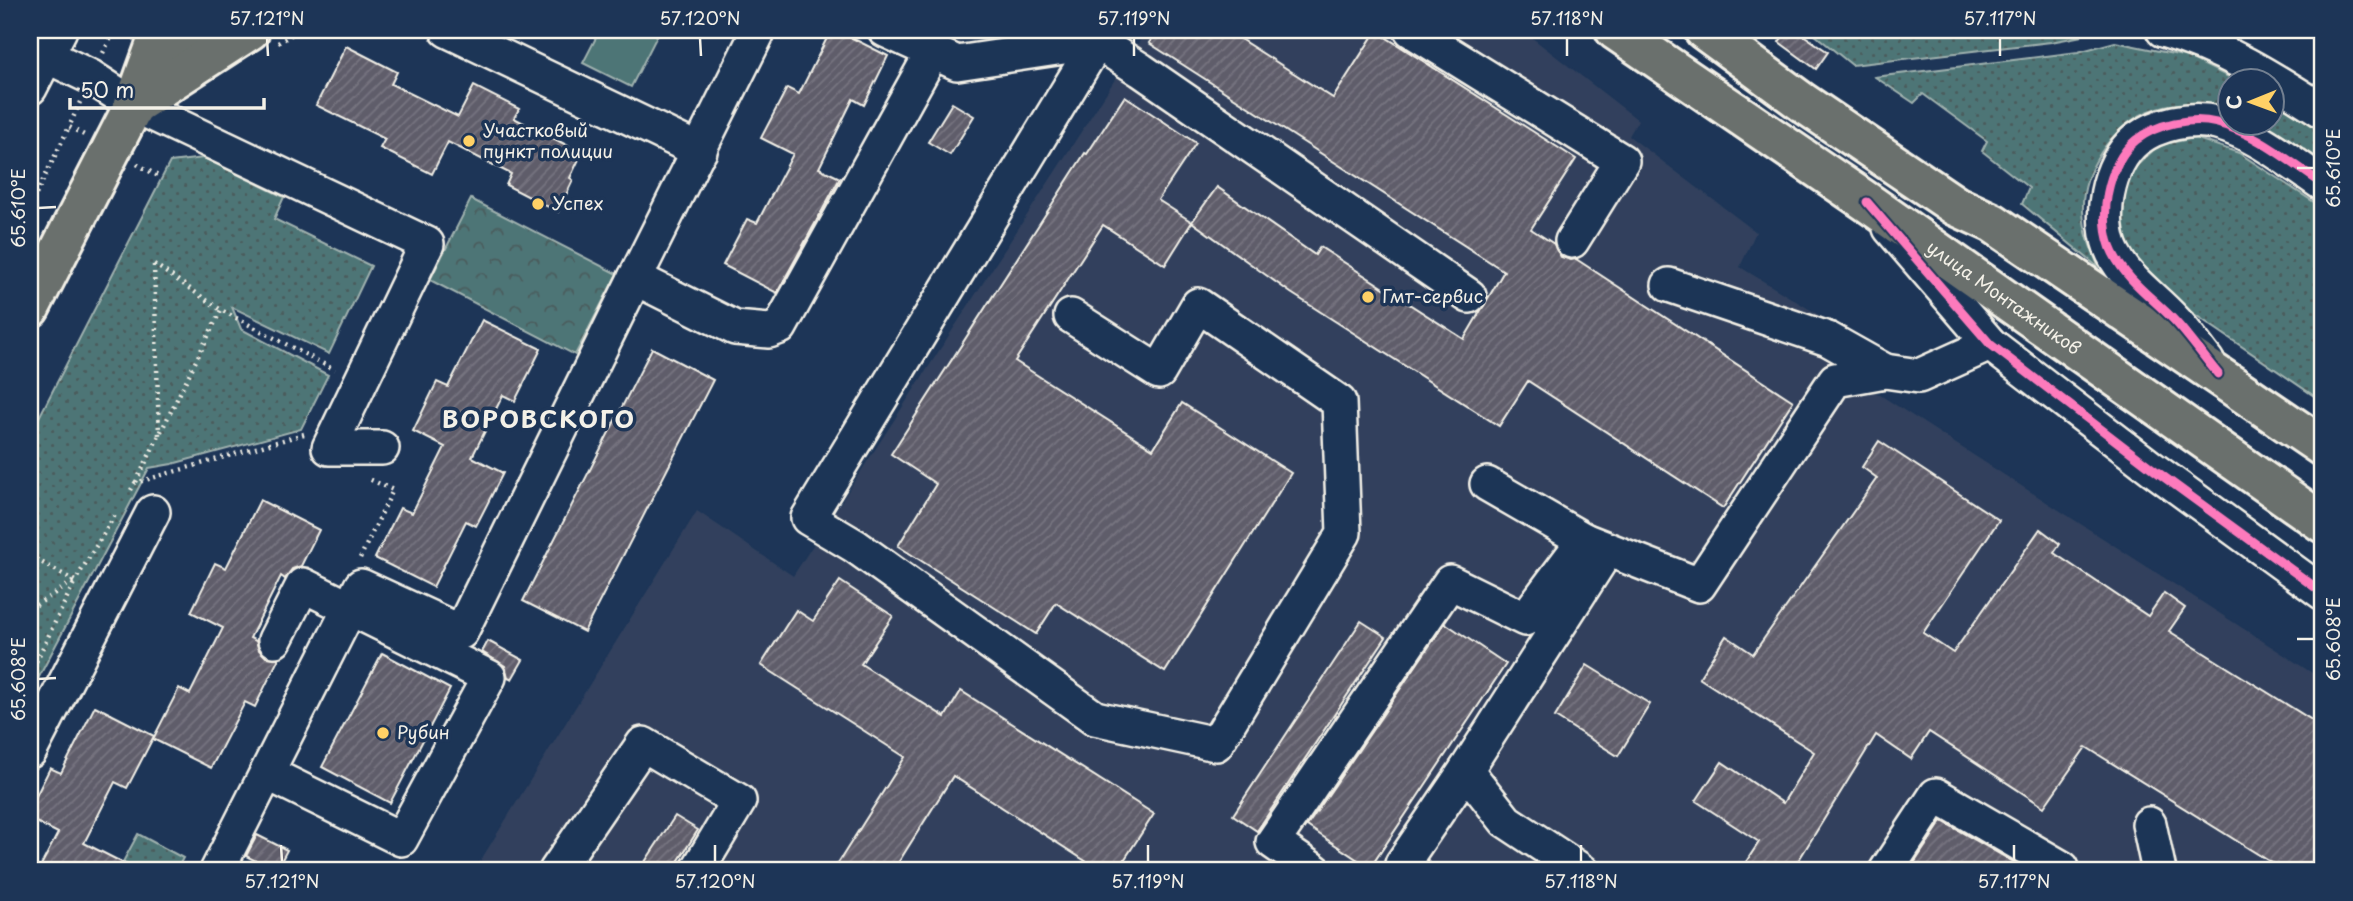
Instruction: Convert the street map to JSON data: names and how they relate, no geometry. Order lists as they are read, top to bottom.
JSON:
{
  "streets": {
    "main road": ["улица Монтажников"]
  },
  "districts": ["ВОРОВСКОГО"],
  "places": [
    "Участковый пункт полиции",
    "Успех",
    "Гмт-сервис",
    "Рубин"
  ],
  "scale_bar": "50 m",
  "north": "left",
  "coordinates": [
    "57.121°N",
    "57.120°N",
    "57.119°N",
    "57.118°N",
    "57.117°N",
    "65.610°E",
    "65.608°E"
  ]
}
